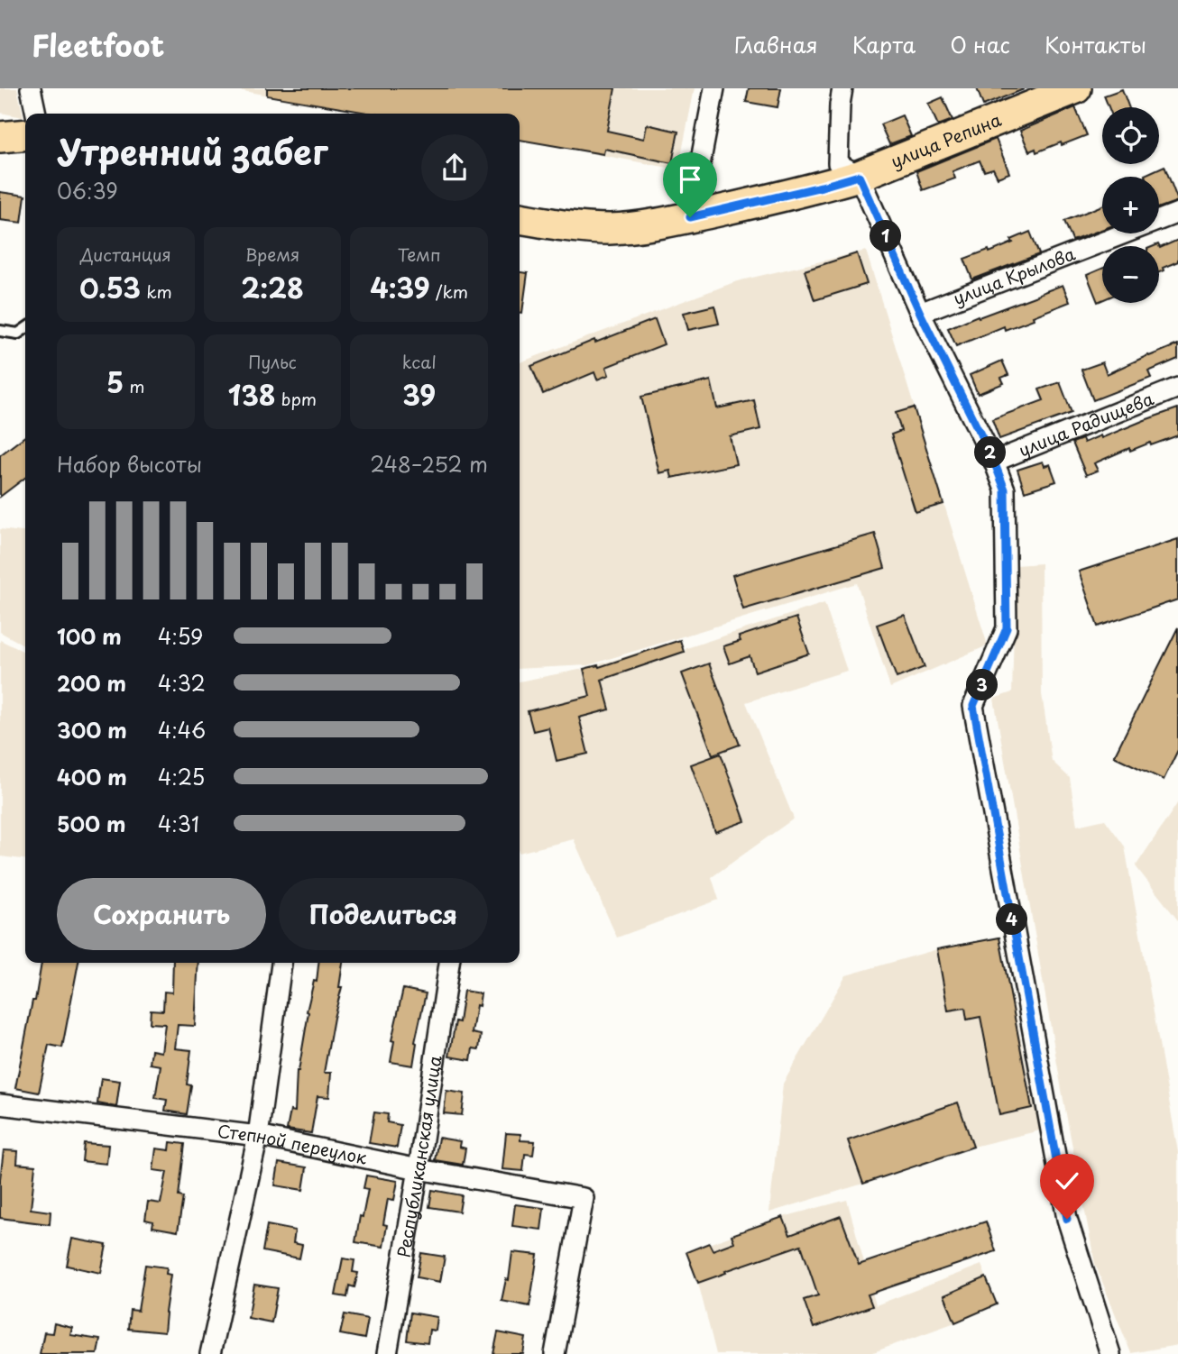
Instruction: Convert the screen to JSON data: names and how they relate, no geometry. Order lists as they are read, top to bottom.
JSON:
{
  "streets": {
    "main road": ["улица Репина"],
    "street": [
      "улица Крылова",
      "улица Радищева",
      "Степной переулок",
      "Республиканская улица"
    ]
  },
  "crossings": [
    ["Степной переулок", "Республиканская улица"]
  ],
  "page": {
    "header": "Fleetfoot",
    "nav": [
      "Главная",
      "Карта",
      "О нас",
      "Контакты"
    ],
    "map_buttons": ["+", "−"],
    "heading": ["Утренний забег", "06:39"],
    "pins": [
      "1",
      "2",
      "3",
      "4"
    ],
    "stats": [
      ["Дистанция", "0.53 km"],
      ["Время", "2:28"],
      ["Темп", "4:39 /km"],
      ["5 m"],
      ["Пульс", "138 bpm"],
      ["kcal", "39"]
    ],
    "chart": ["Набор высоты", "248–252 m"],
    "list": [
      {
        "name": "100 m",
        "note": "4:59"
      },
      {
        "name": "200 m",
        "note": "4:32"
      },
      {
        "name": "300 m",
        "note": "4:46"
      },
      {
        "name": "400 m",
        "note": "4:25"
      },
      {
        "name": "500 m",
        "note": "4:31"
      }
    ],
    "buttons": ["Сохранить", "Поделиться"]
  }
}
